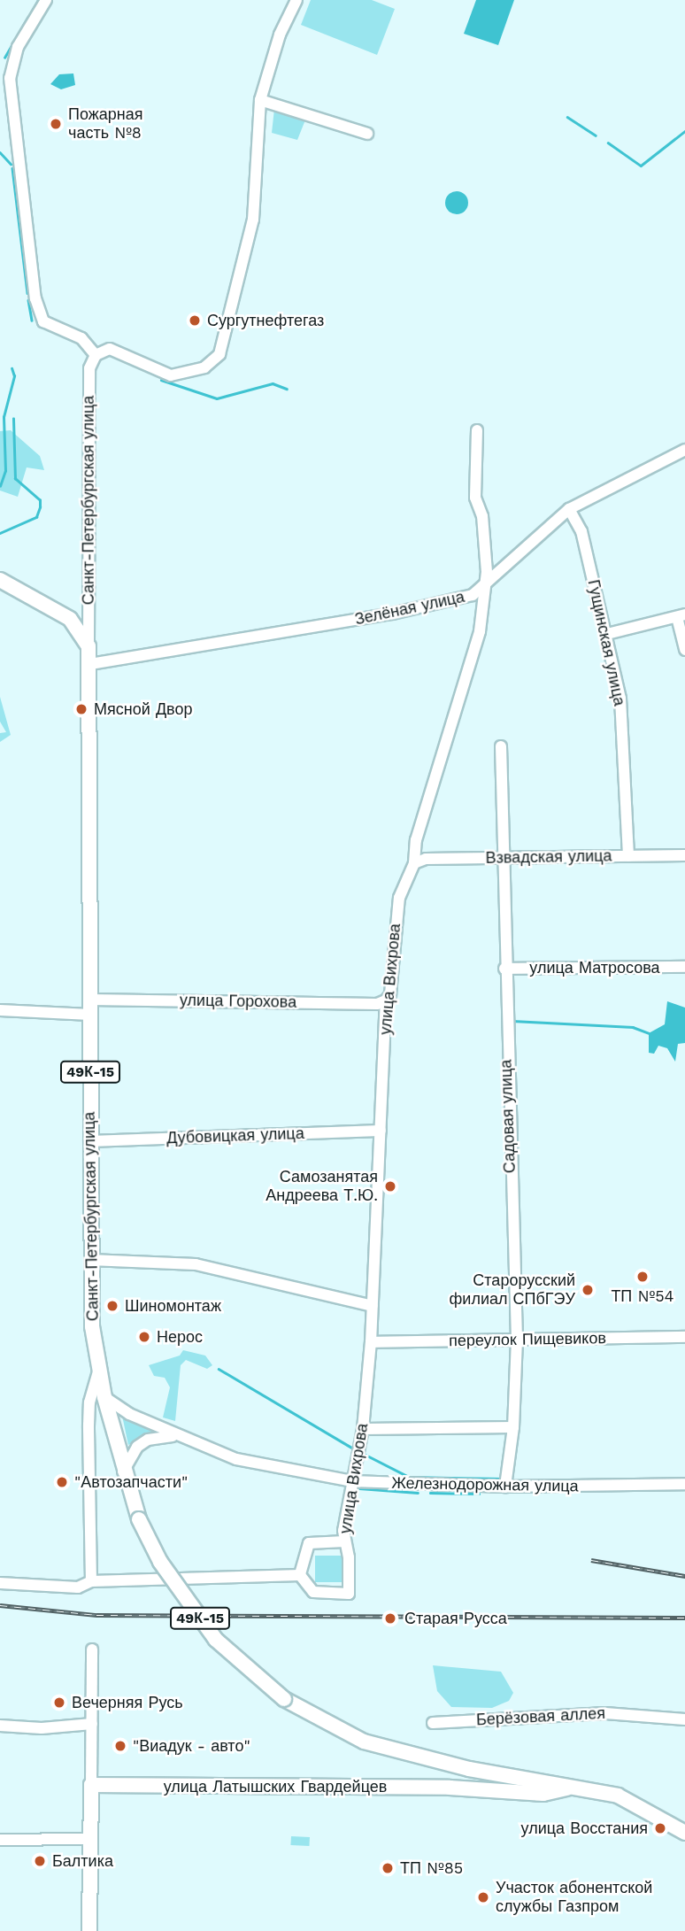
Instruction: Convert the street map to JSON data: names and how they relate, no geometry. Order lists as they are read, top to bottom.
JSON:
{
  "streets": {
    "main road": ["Санкт-Петербургская улица", "49К-15", "улица Латышских Гвардейцев"],
    "street": [
      "Зелёная улица",
      "Гущинская улица",
      "Взвадская улица",
      "улица Матросова",
      "улица Вихрова",
      "улица Горохова",
      "Садовая улица",
      "Дубовицкая улица",
      "переулок Пищевиков",
      "Железнодорожная улица",
      "Берёзовая аллея"
    ]
  },
  "crossings": [
    ["Санкт-Петербургская улица", "Зелёная улица"],
    ["Санкт-Петербургская улица", "улица Горохова"],
    ["Санкт-Петербургская улица", "49К-15"],
    ["Санкт-Петербургская улица", "Дубовицкая улица"],
    ["Зелёная улица", "Гущинская улица"],
    ["Зелёная улица", "улица Вихрова"],
    ["Зелёная улица", "49К-15"],
    ["Гущинская улица", "Взвадская улица"],
    ["Взвадская улица", "улица Вихрова"],
    ["Взвадская улица", "Садовая улица"],
    ["улица Матросова", "Садовая улица"],
    ["улица Вихрова", "улица Горохова"],
    ["улица Вихрова", "Дубовицкая улица"],
    ["улица Вихрова", "переулок Пищевиков"],
    ["улица Вихрова", "Железнодорожная улица"],
    ["49К-15", "Железнодорожная улица"],
    ["49К-15", "улица Латышских Гвардейцев"],
    ["Садовая улица", "переулок Пищевиков"],
    ["Садовая улица", "Железнодорожная улица"]
  ],
  "places": [
    "Пожарная часть №8",
    "Сургутнефтегаз",
    "Мясной Двор",
    "Самозанятая Андреева Т.Ю.",
    "ТП №54",
    "Старорусский филиал СПбГЭУ",
    "Шиномонтаж",
    "Нерос",
    "\"Автозапчасти\"",
    "Старая Русса",
    "Вечерняя Русь",
    "\"Виадук - авто\"",
    "улица Восстания",
    "Балтика",
    "ТП №85",
    "Участок абонентской службы Газпром"
  ]
}
